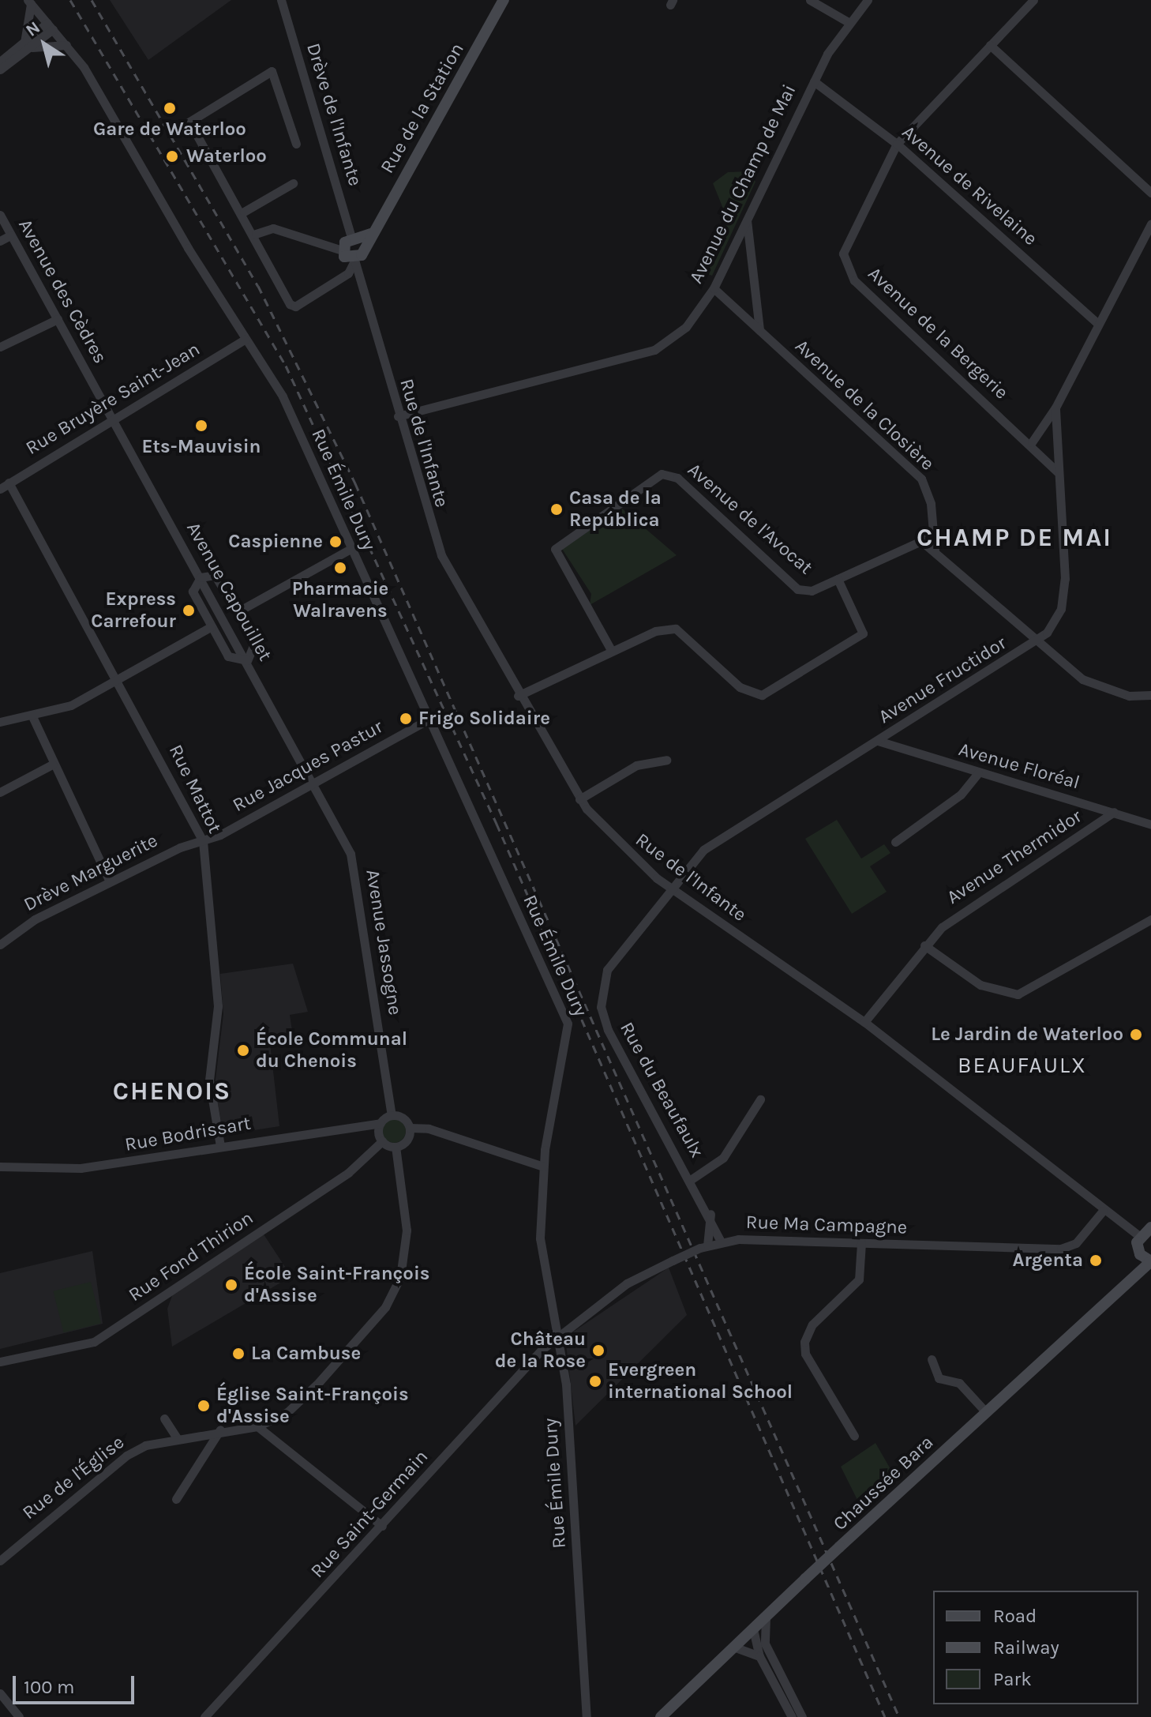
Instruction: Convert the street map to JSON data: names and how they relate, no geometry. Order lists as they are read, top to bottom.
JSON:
{
  "streets": {
    "main road": ["Rue de la Station", "Chaussée Bara"],
    "street": [
      "Drève de l'Infante",
      "Avenue du Champ de Mai",
      "Avenue de Rivelaine",
      "Avenue des Cèdres",
      "Avenue de la Bergerie",
      "Rue Bruyère Saint-Jean",
      "Avenue de la Closière",
      "Rue de l'Infante",
      "Rue Émile Dury",
      "Avenue de l'Avocat",
      "Avenue Capouillet",
      "Avenue Fructidor",
      "Rue Jacques Pastur",
      "Avenue Floréal",
      "Rue Mattot",
      "Avenue Thermidor",
      "Drève Marguerite",
      "Avenue Jassogne",
      "Rue du Beaufaulx",
      "Rue Bodrissart",
      "Rue Ma Campagne",
      "Rue Fond Thirion",
      "Rue de l'Église",
      "Rue Saint-Germain"
    ]
  },
  "crossings": [
    ["Avenue du Champ de Mai", "Avenue de Rivelaine"],
    ["Avenue du Champ de Mai", "Avenue de la Closière"],
    ["Avenue du Champ de Mai", "Rue de l'Infante"],
    ["Avenue de Rivelaine", "Avenue de la Bergerie"],
    ["Avenue de Rivelaine", "Avenue Fructidor"],
    ["Avenue des Cèdres", "Rue Bruyère Saint-Jean"],
    ["Avenue des Cèdres", "Avenue Capouillet"],
    ["Avenue de la Bergerie", "Avenue Fructidor"],
    ["Rue Bruyère Saint-Jean", "Rue Émile Dury"],
    ["Rue Bruyère Saint-Jean", "Avenue Capouillet"],
    ["Rue Bruyère Saint-Jean", "Rue Mattot"],
    ["Avenue de la Closière", "Avenue de l'Avocat"],
    ["Rue de l'Infante", "Avenue Fructidor"],
    ["Rue de l'Infante", "Avenue Thermidor"],
    ["Rue de l'Infante", "Rue du Beaufaulx"],
    ["Rue de l'Infante", "Rue Ma Campagne"],
    ["Rue Émile Dury", "Rue Jacques Pastur"],
    ["Rue Émile Dury", "Rue Ma Campagne"],
    ["Rue Émile Dury", "Rue Saint-Germain"],
    ["Avenue Capouillet", "Rue Jacques Pastur"],
    ["Avenue Capouillet", "Avenue Jassogne"],
    ["Avenue Fructidor", "Avenue Floréal"],
    ["Avenue Fructidor", "Rue du Beaufaulx"],
    ["Rue Jacques Pastur", "Rue Mattot"],
    ["Rue Jacques Pastur", "Drève Marguerite"],
    ["Rue Jacques Pastur", "Avenue Jassogne"],
    ["Avenue Floréal", "Avenue Thermidor"],
    ["Rue Mattot", "Drève Marguerite"],
    ["Rue Mattot", "Rue Bodrissart"],
    ["Avenue Jassogne", "Rue Bodrissart"],
    ["Avenue Jassogne", "Rue Fond Thirion"],
    ["Rue du Beaufaulx", "Rue Ma Campagne"],
    ["Rue Bodrissart", "Rue Fond Thirion"],
    ["Rue Ma Campagne", "Rue Saint-Germain"]
  ],
  "districts": ["CHAMP DE MAI", "BEAUFAULX", "CHENOIS"],
  "places": [
    "Gare de Waterloo",
    "Waterloo",
    "Ets-Mauvisin",
    "Casa de la República",
    "Caspienne",
    "Pharmacie Walravens",
    "Express Carrefour",
    "Frigo Solidaire",
    "Le Jardin de Waterloo",
    "École Communal du Chenois",
    "Argenta",
    "École Saint-François d'Assise",
    "Château de la Rose",
    "La Cambuse",
    "Evergreen international School",
    "Église Saint-François d'Assise"
  ],
  "legend": ["Road", "Railway", "Park"],
  "scale_bar": "100 m",
  "north": "top left"
}
